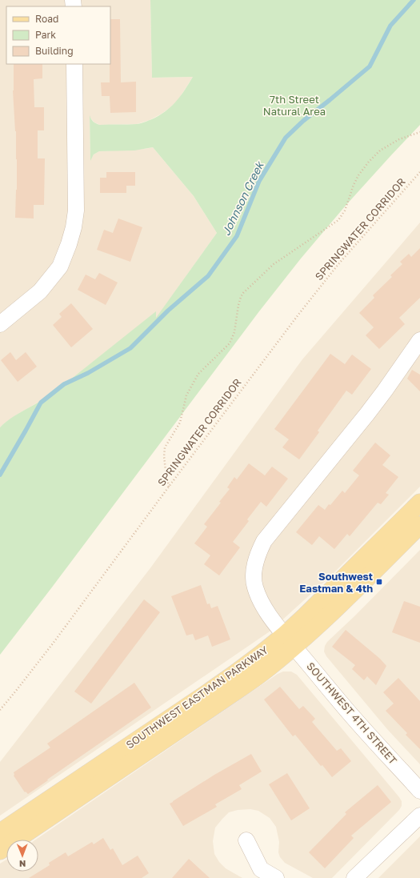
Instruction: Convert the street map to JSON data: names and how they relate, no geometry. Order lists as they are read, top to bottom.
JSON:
{
  "streets": {
    "main road": ["SOUTHWEST EASTMAN PARKWAY"],
    "street": ["SOUTHWEST 4TH STREET"],
    "path": ["SPRINGWATER CORRIDOR"]
  },
  "crossings": [
    ["SOUTHWEST EASTMAN PARKWAY", "SOUTHWEST 4TH STREET"]
  ],
  "water": ["Johnson Creek"],
  "parks": ["7th Street Natural Area"],
  "places": {
    "transit": ["Southwest Eastman & 4th"]
  },
  "legend": ["Road", "Park", "Building"],
  "north": "bottom"
}
